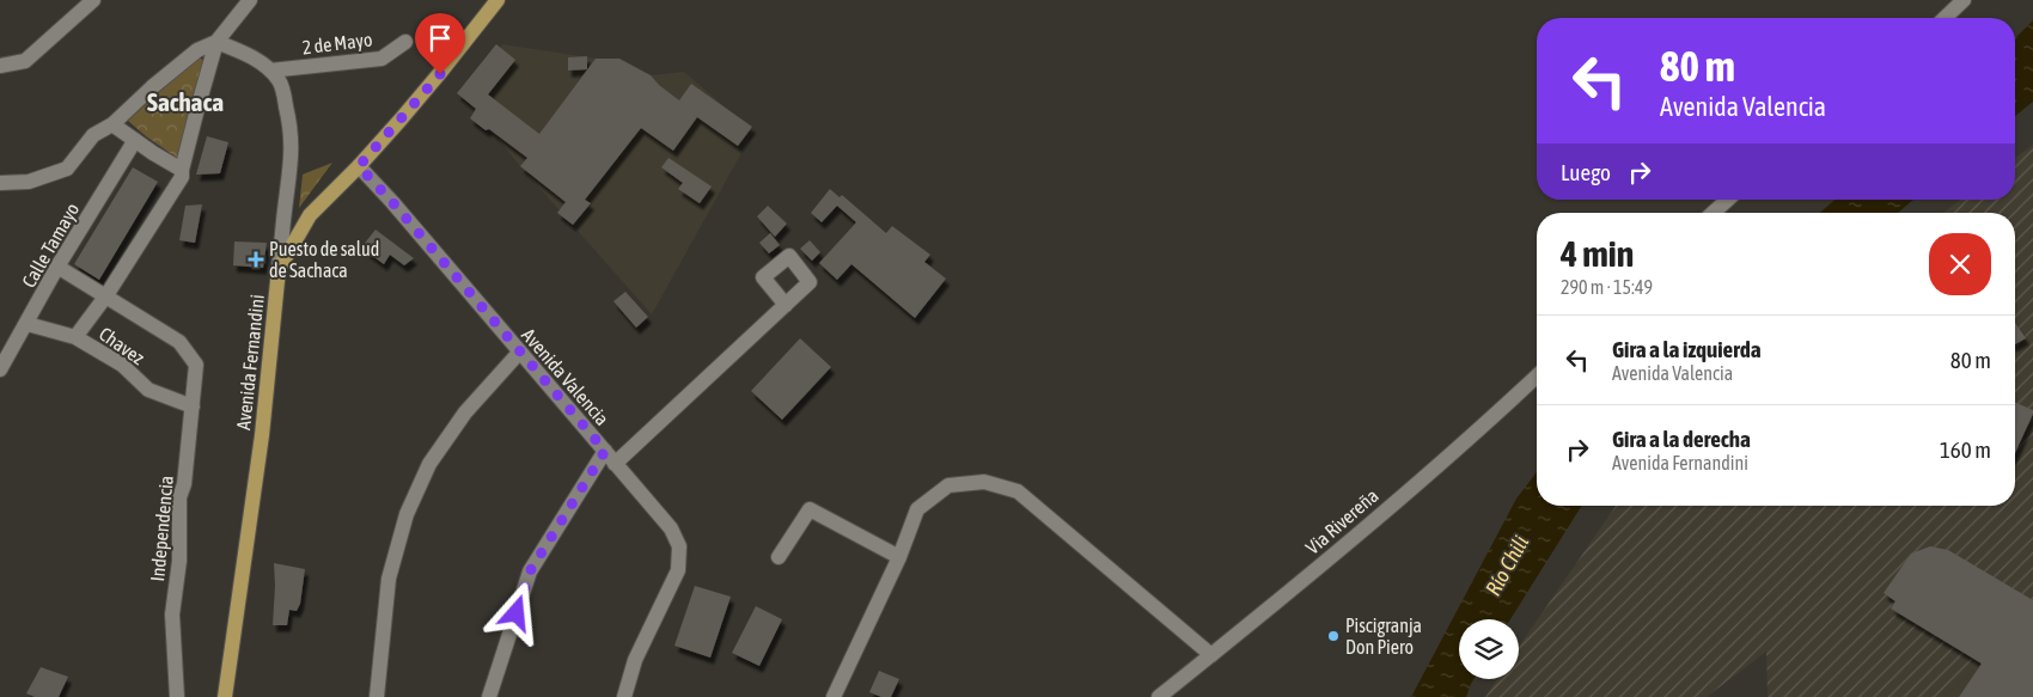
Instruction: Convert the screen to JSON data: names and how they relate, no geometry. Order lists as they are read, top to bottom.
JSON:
{
  "streets": {
    "main road": ["Avenida Fernandini"],
    "street": [
      "2 de Mayo",
      "Calle Tamayo",
      "Chavez",
      "Avenida Valencia",
      "Via Rivereña",
      "Independencia"
    ]
  },
  "crossings": [
    ["Calle Tamayo", "Chavez"],
    ["Chavez", "Independencia"],
    ["Avenida Fernandini", "Avenida Valencia"]
  ],
  "districts": ["Sachaca"],
  "water": ["Río Chili"],
  "places": {
    "health": ["Puesto de salud de Sachaca"],
    "other": ["Piscigranja Don Piero"]
  },
  "page": {
    "turn": ["80 m", "Avenida Valencia"],
    "then": "Luego",
    "heading": ["4 min", "290 m · 15:49"],
    "list": [
      {
        "name": "Gira a la izquierda",
        "note": "Avenida Valencia",
        "value": "80 m"
      },
      {
        "name": "Gira a la derecha",
        "note": "Avenida Fernandini",
        "value": "160 m"
      }
    ]
  }
}
